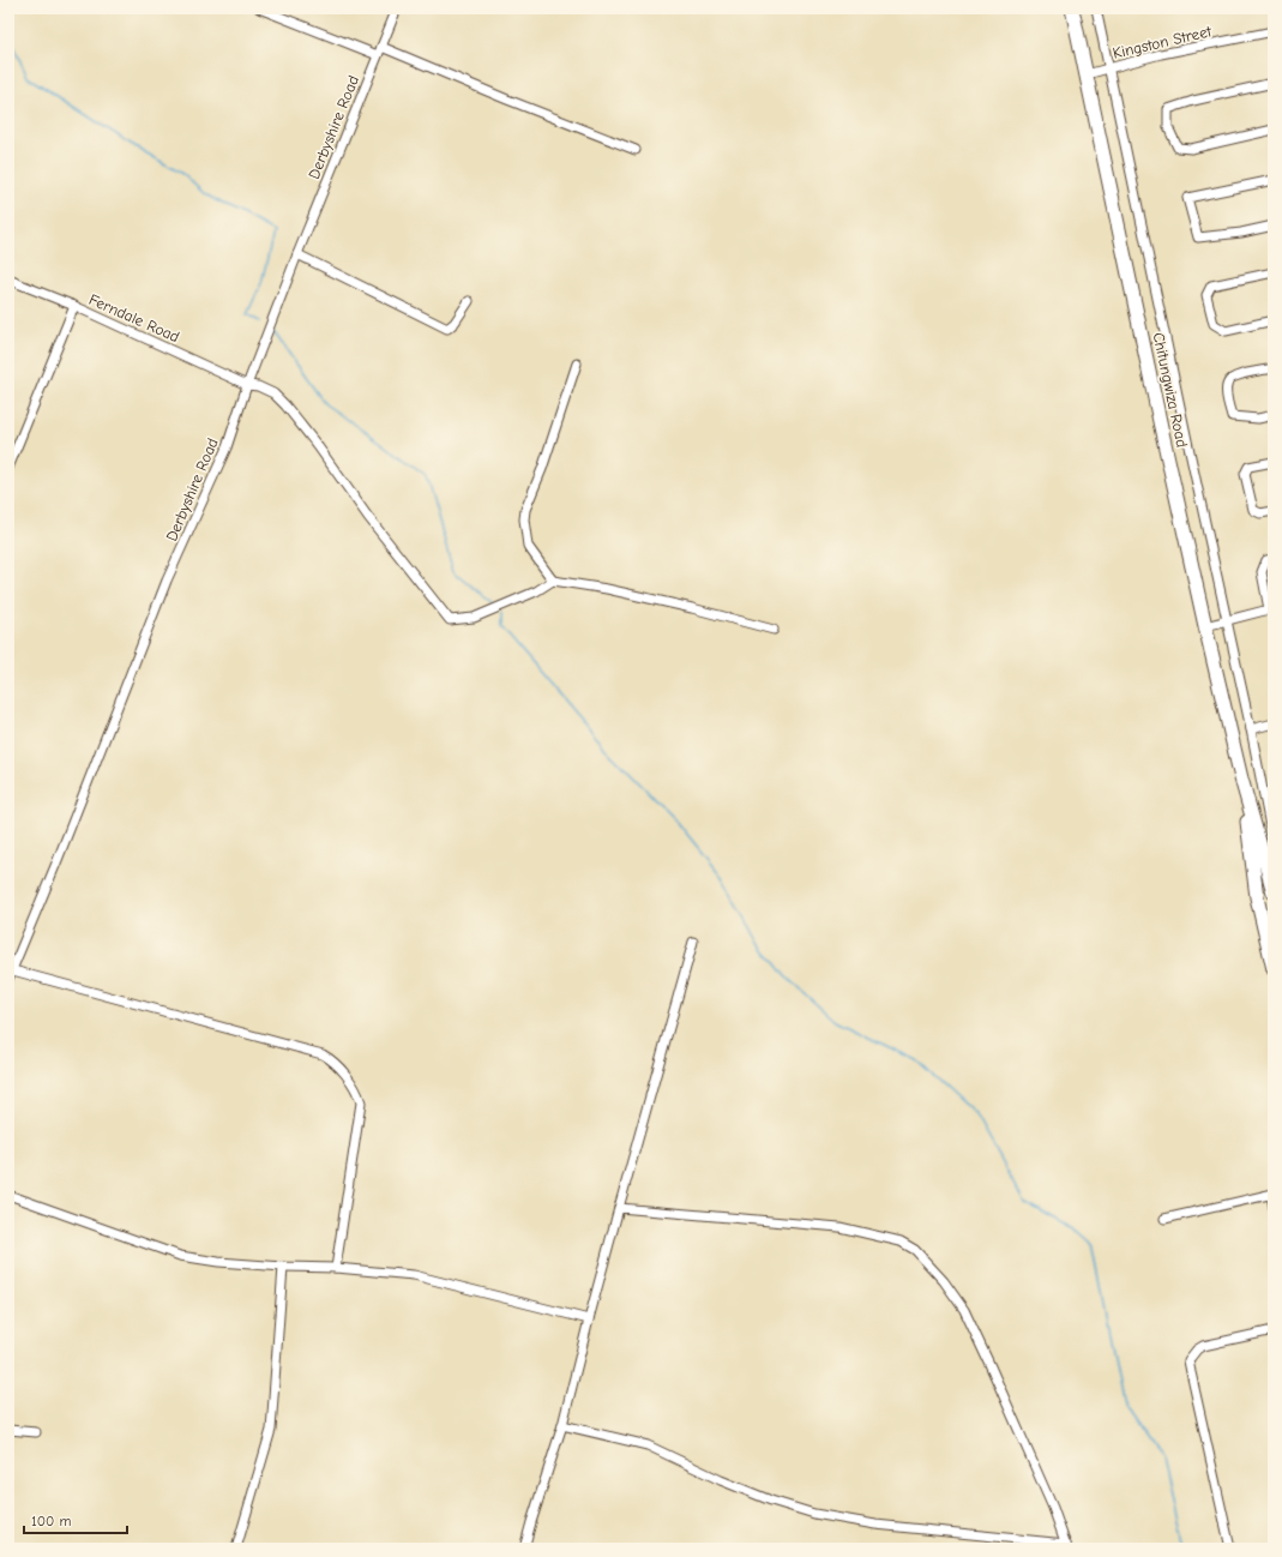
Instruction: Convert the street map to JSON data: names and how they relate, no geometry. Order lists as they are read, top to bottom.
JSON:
{
  "streets": {
    "main road": ["Chitungwiza Road"],
    "street": ["Kingston Street", "Derbyshire Road", "Ferndale Road"]
  },
  "crossings": [
    ["Kingston Street", "Chitungwiza Road"],
    ["Derbyshire Road", "Ferndale Road"]
  ],
  "scale_bar": "100 m"
}
